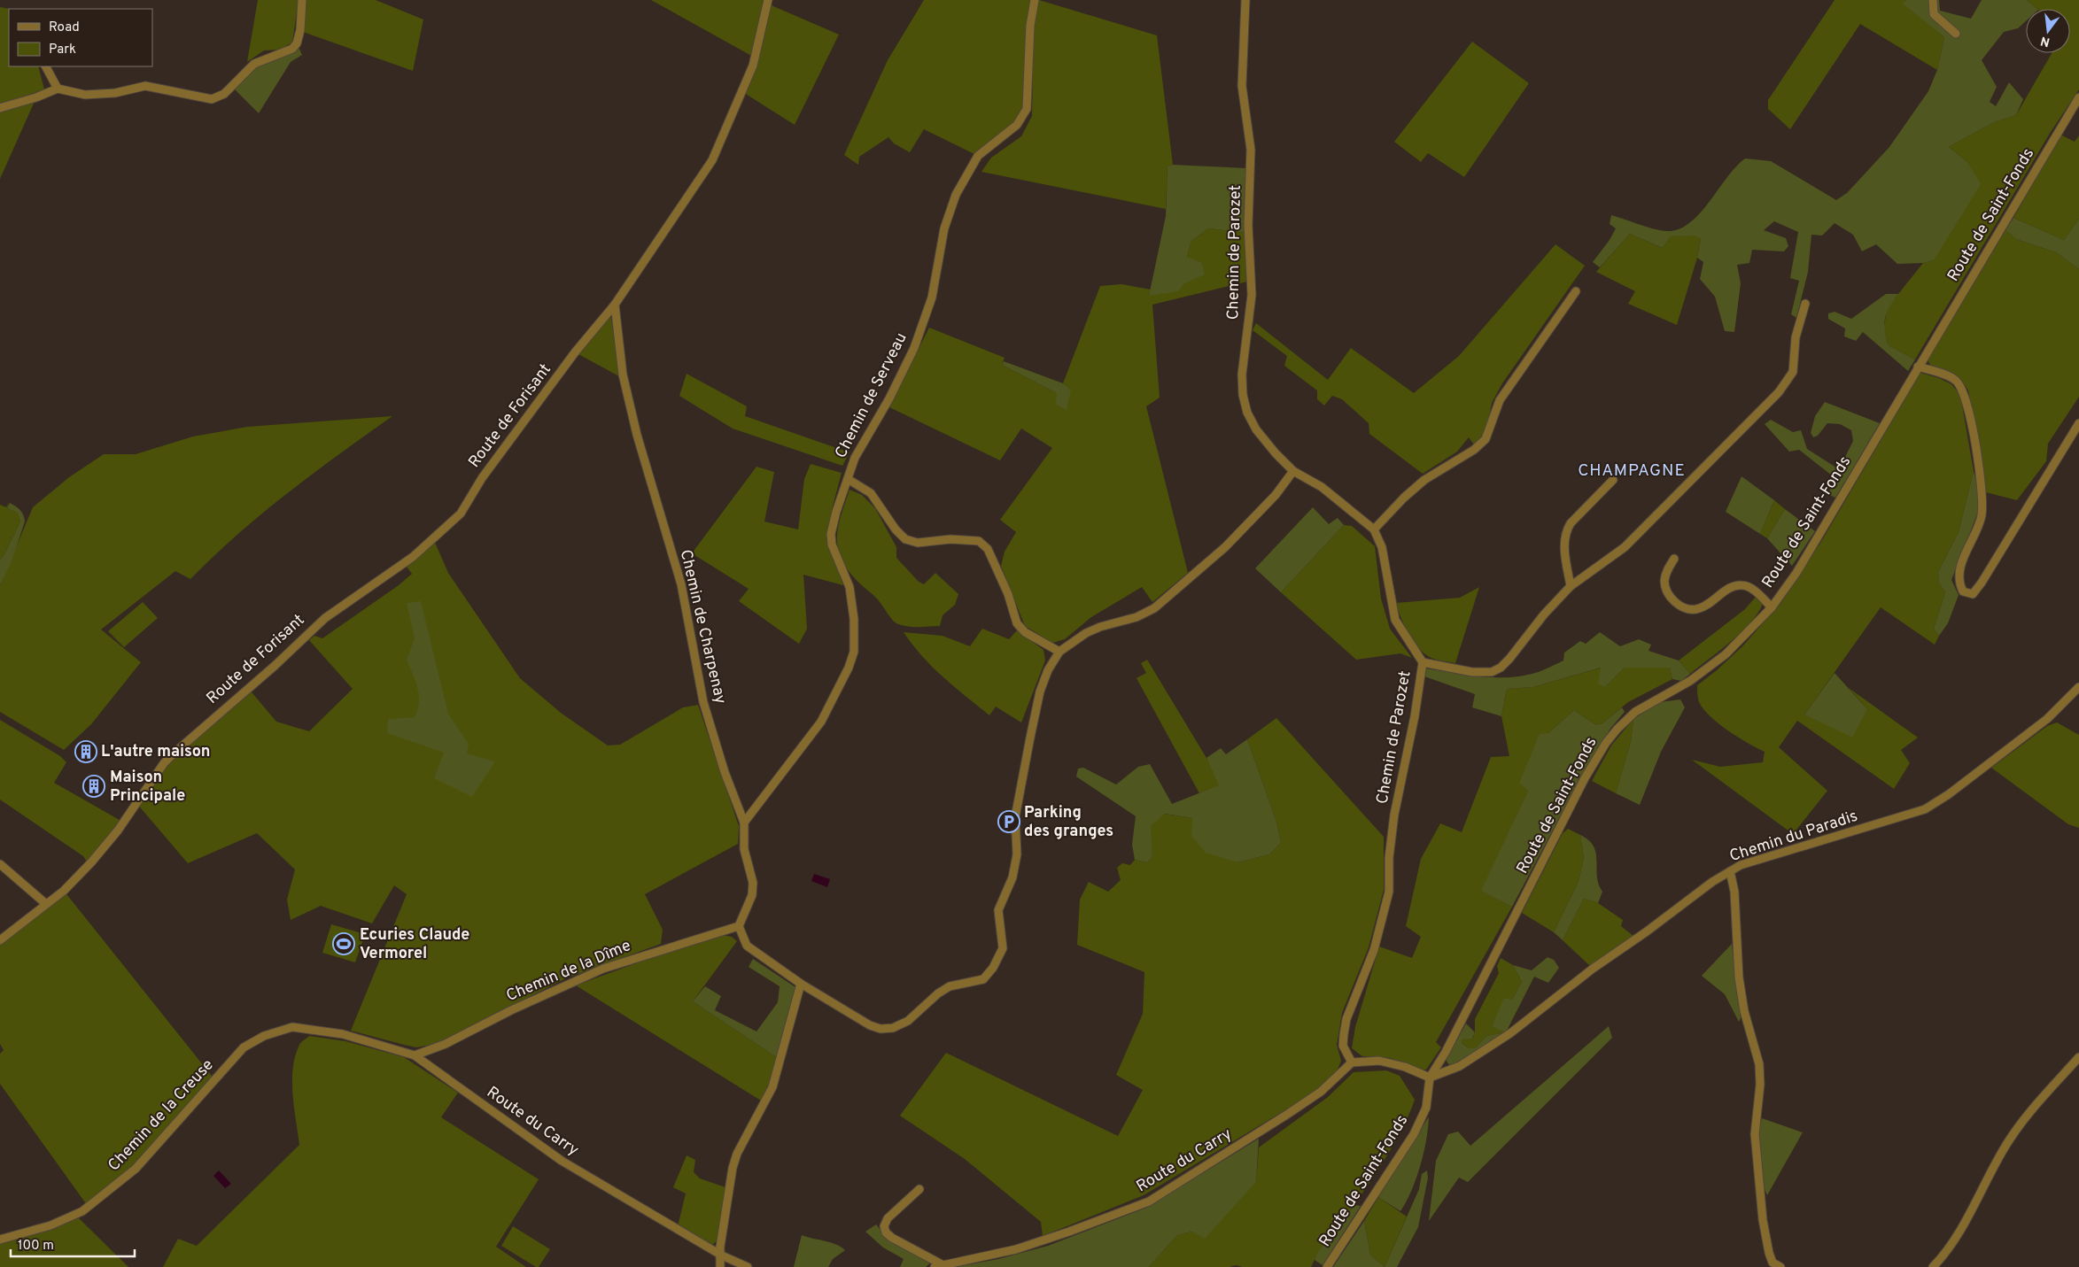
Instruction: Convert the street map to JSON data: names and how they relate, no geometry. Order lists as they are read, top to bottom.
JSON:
{
  "streets": {
    "street": [
      "Route de Saint-Fonds",
      "Chemin de Parozet",
      "Chemin de Serveau",
      "Route de Forisant",
      "Chemin de Charpenay",
      "Chemin du Paradis",
      "Chemin de la Dîme",
      "Chemin de la Creuse",
      "Route du Carry"
    ]
  },
  "crossings": [
    ["Route de Saint-Fonds", "Chemin du Paradis"],
    ["Chemin de Parozet", "Route du Carry"],
    ["Chemin de Serveau", "Chemin de Charpenay"],
    ["Route de Forisant", "Chemin de Charpenay"],
    ["Chemin de Charpenay", "Chemin de la Dîme"],
    ["Chemin de la Dîme", "Route du Carry"],
    ["Chemin de la Creuse", "Route du Carry"]
  ],
  "districts": ["CHAMPAGNE"],
  "places": {
    "building": ["L'autre maison", "Maison Principale"],
    "parking": ["Parking des granges"],
    "sports": ["Ecuries Claude Vermorel"]
  },
  "legend": ["Road", "Park"],
  "scale_bar": "100 m",
  "north": "bottom"
}
